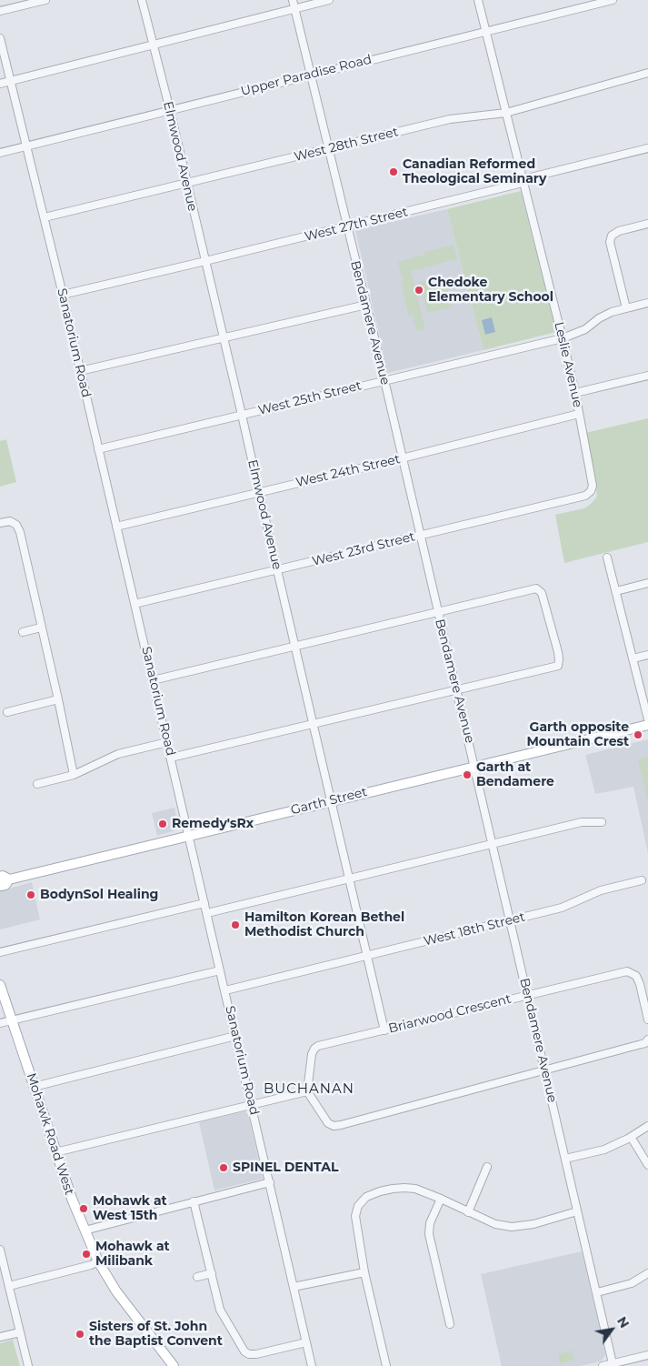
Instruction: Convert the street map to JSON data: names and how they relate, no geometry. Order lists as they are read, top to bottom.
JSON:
{
  "streets": {
    "main road": ["Garth Street", "Mohawk Road West"],
    "street": [
      "Upper Paradise Road",
      "West 28th Street",
      "Elmwood Avenue",
      "West 27th Street",
      "Bendamere Avenue",
      "Sanatorium Road",
      "Leslie Avenue",
      "West 25th Street",
      "West 24th Street",
      "West 23rd Street",
      "West 18th Street",
      "Briarwood Crescent"
    ]
  },
  "crossings": [
    ["Upper Paradise Road", "Elmwood Avenue"],
    ["Upper Paradise Road", "Bendamere Avenue"],
    ["Upper Paradise Road", "Sanatorium Road"],
    ["Upper Paradise Road", "Leslie Avenue"],
    ["West 28th Street", "Elmwood Avenue"],
    ["West 28th Street", "Bendamere Avenue"],
    ["West 28th Street", "Sanatorium Road"],
    ["West 28th Street", "Leslie Avenue"],
    ["Elmwood Avenue", "West 27th Street"],
    ["Elmwood Avenue", "West 25th Street"],
    ["Elmwood Avenue", "West 24th Street"],
    ["Elmwood Avenue", "West 23rd Street"],
    ["Elmwood Avenue", "Garth Street"],
    ["Elmwood Avenue", "West 18th Street"],
    ["Elmwood Avenue", "Briarwood Crescent"],
    ["West 27th Street", "Bendamere Avenue"],
    ["West 27th Street", "Sanatorium Road"],
    ["West 27th Street", "Leslie Avenue"],
    ["Bendamere Avenue", "West 25th Street"],
    ["Bendamere Avenue", "West 24th Street"],
    ["Bendamere Avenue", "West 23rd Street"],
    ["Bendamere Avenue", "Garth Street"],
    ["Bendamere Avenue", "West 18th Street"],
    ["Bendamere Avenue", "Briarwood Crescent"],
    ["Sanatorium Road", "West 25th Street"],
    ["Sanatorium Road", "West 24th Street"],
    ["Sanatorium Road", "West 23rd Street"],
    ["Sanatorium Road", "Garth Street"],
    ["Sanatorium Road", "West 18th Street"],
    ["Leslie Avenue", "West 25th Street"],
    ["Leslie Avenue", "West 24th Street"],
    ["Leslie Avenue", "West 23rd Street"]
  ],
  "districts": ["BUCHANAN"],
  "places": [
    "Canadian Reformed Theological Seminary",
    "Chedoke Elementary School",
    "Garth opposite Mountain Crest",
    "Garth at Bendamere",
    "Remedy'sRx",
    "BodynSol Healing",
    "Hamilton Korean Bethel Methodist Church",
    "SPINEL DENTAL",
    "Mohawk at West 15th",
    "Mohawk at Milibank",
    "Sisters of St. John the Baptist Convent"
  ],
  "north": "top right"
}
